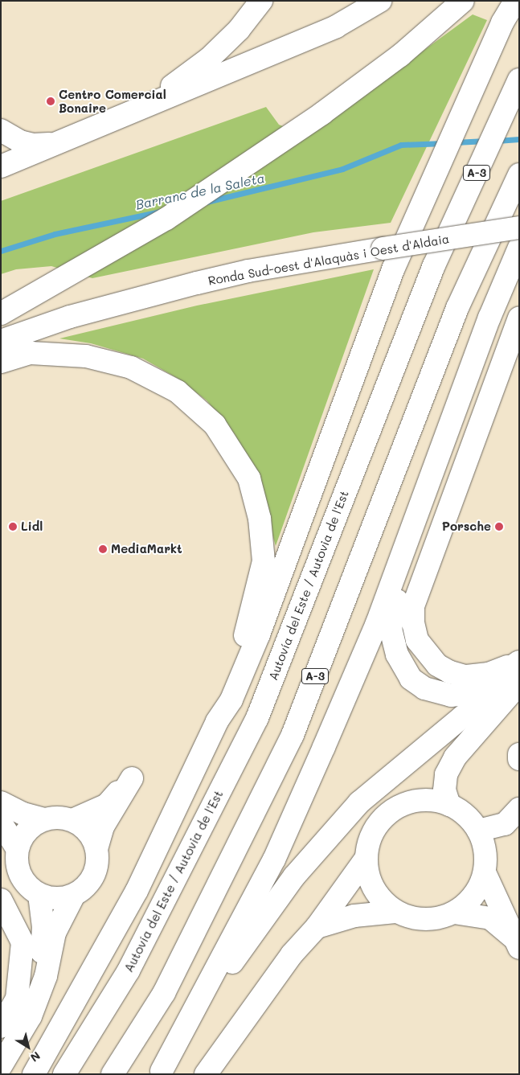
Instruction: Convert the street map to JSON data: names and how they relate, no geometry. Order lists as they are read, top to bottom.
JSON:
{
  "streets": {
    "main road": ["A-3", "Ronda Sud-oest d'Alaquàs i Oest d'Aldaia", "Autovía del Este / Autovia de l'Est"]
  },
  "water": ["Barranc de la Saleta"],
  "places": [
    "Centro Comercial Bonaire",
    "Lidl",
    "Porsche",
    "MediaMarkt"
  ],
  "north": "bottom right"
}
